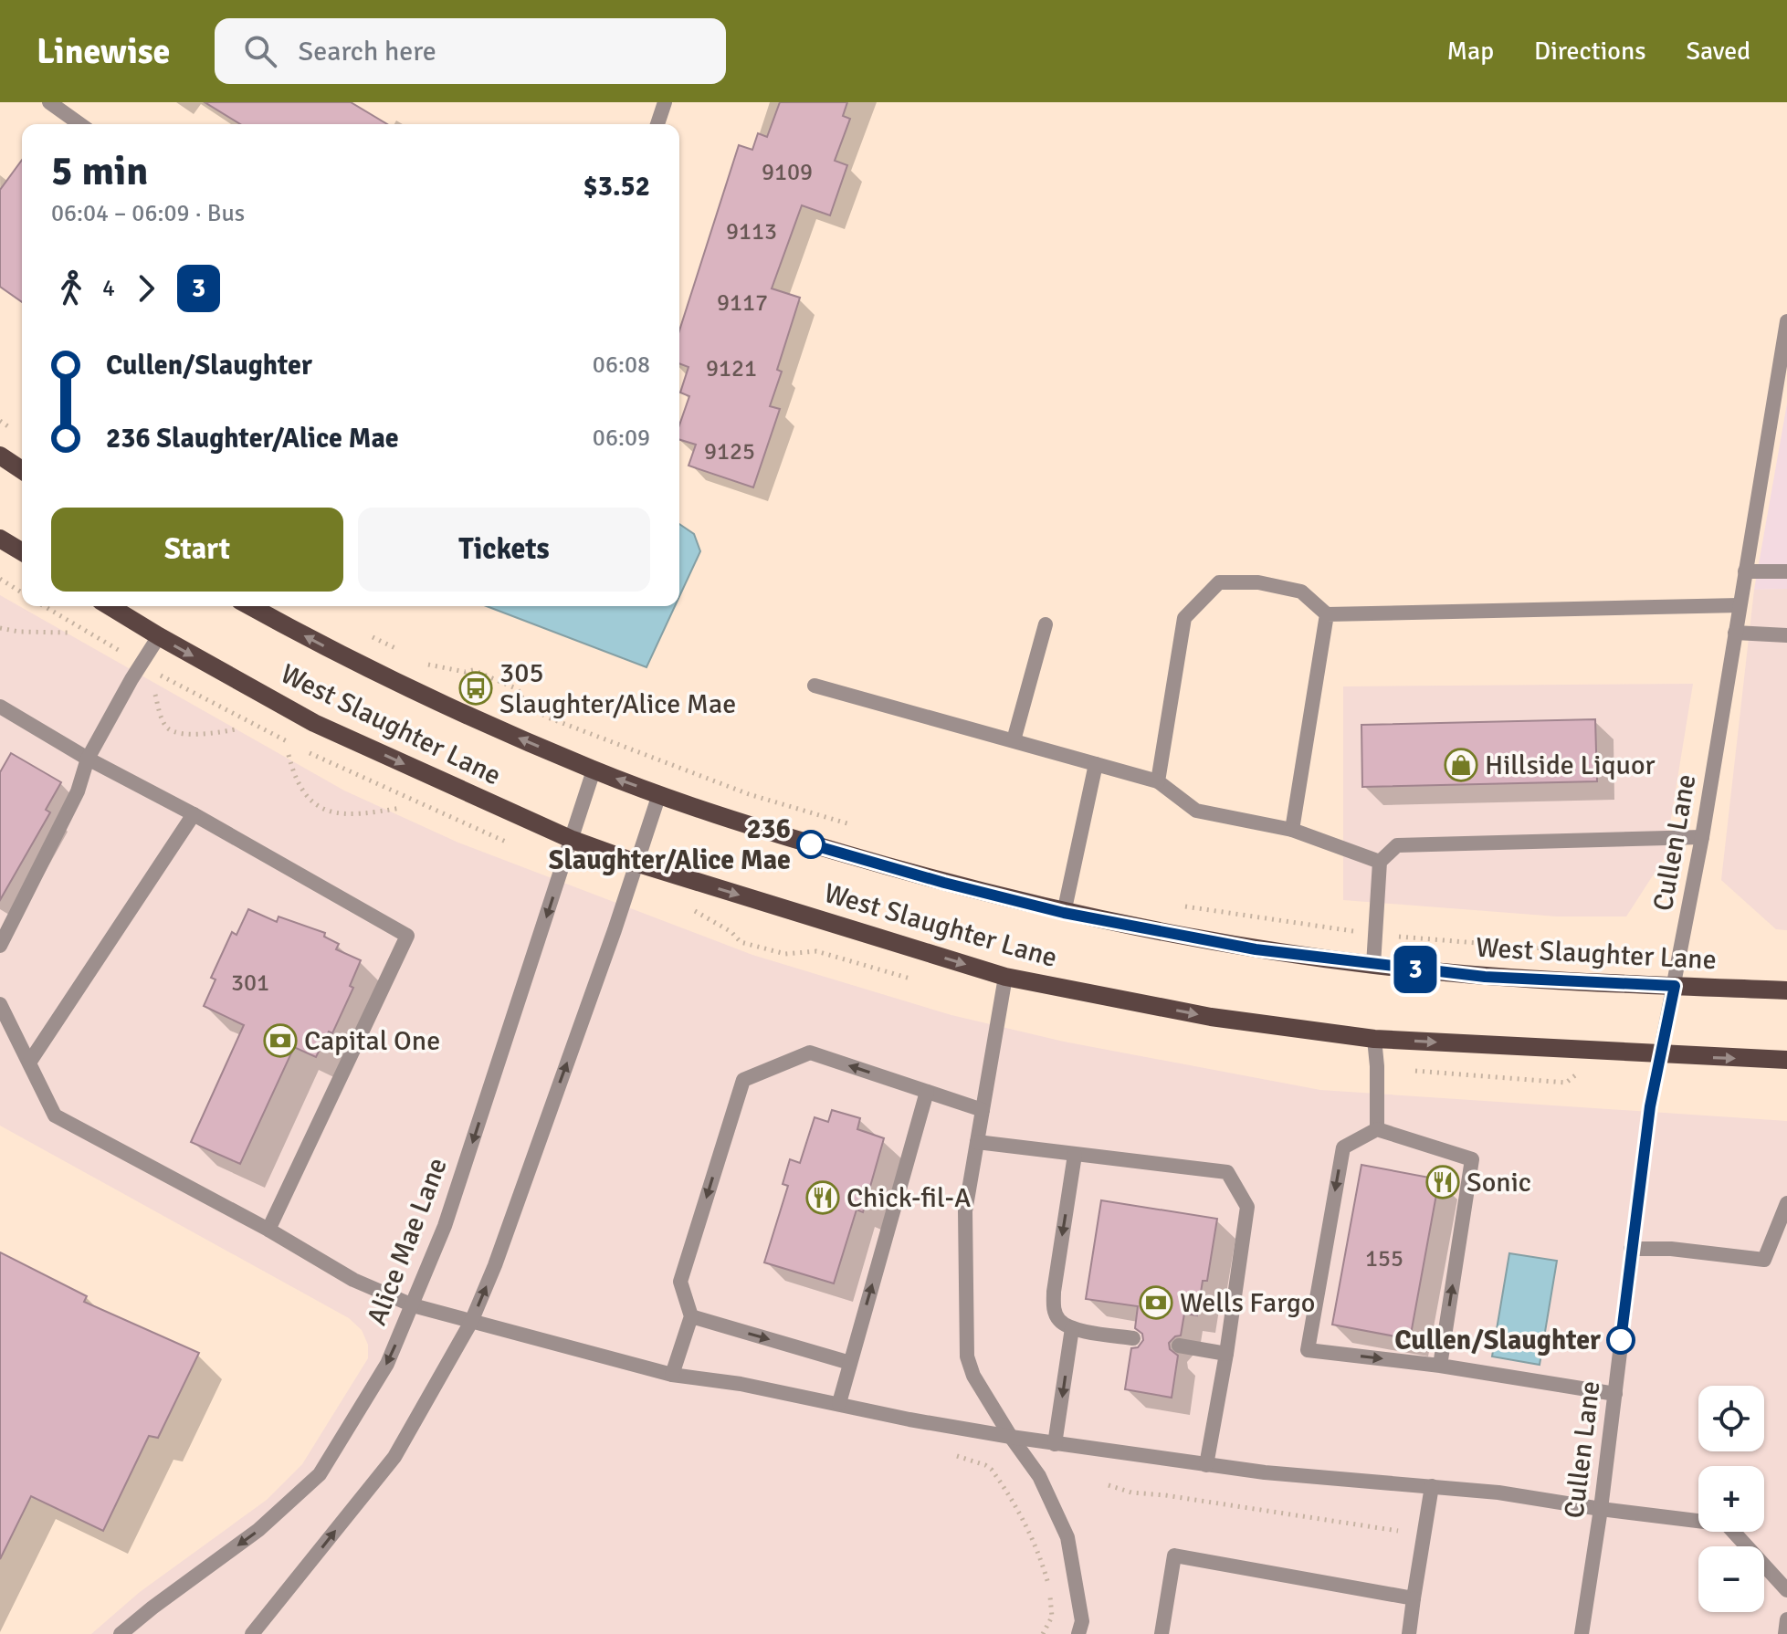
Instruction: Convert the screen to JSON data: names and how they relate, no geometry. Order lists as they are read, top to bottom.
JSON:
{
  "streets": {
    "main road": ["West Slaughter Lane"],
    "street": ["Cullen Lane", "Alice Mae Lane"]
  },
  "crossings": [
    ["West Slaughter Lane", "Cullen Lane"],
    ["West Slaughter Lane", "Alice Mae Lane"]
  ],
  "places": {
    "bus stop": ["305 Slaughter/Alice Mae"],
    "shop": ["Hillside Liquor"],
    "other": ["236 Slaughter/Alice Mae", "Cullen/Slaughter"],
    "bank": ["Capital One", "Wells Fargo"],
    "restaurant": ["Sonic", "Chick-fil-A"]
  },
  "lines": ["bus line 3"],
  "house_numbers": [
    "9109",
    "9113",
    "9117",
    "9121",
    "9125",
    "301",
    "155"
  ],
  "page": {
    "header": "Linewise",
    "search": "Search here",
    "nav": ["Map", "Directions", "Saved"],
    "on_map": "3",
    "heading": ["5 min", "06:04 – 06:09 · Bus", "$3.52"],
    "legs": ["4", "3"],
    "list": [
      {
        "name": "Cullen/Slaughter",
        "value": "06:08"
      },
      {
        "name": "236 Slaughter/Alice Mae",
        "value": "06:09"
      }
    ],
    "buttons": ["Start", "Tickets"],
    "map_buttons": ["+", "−"]
  }
}
